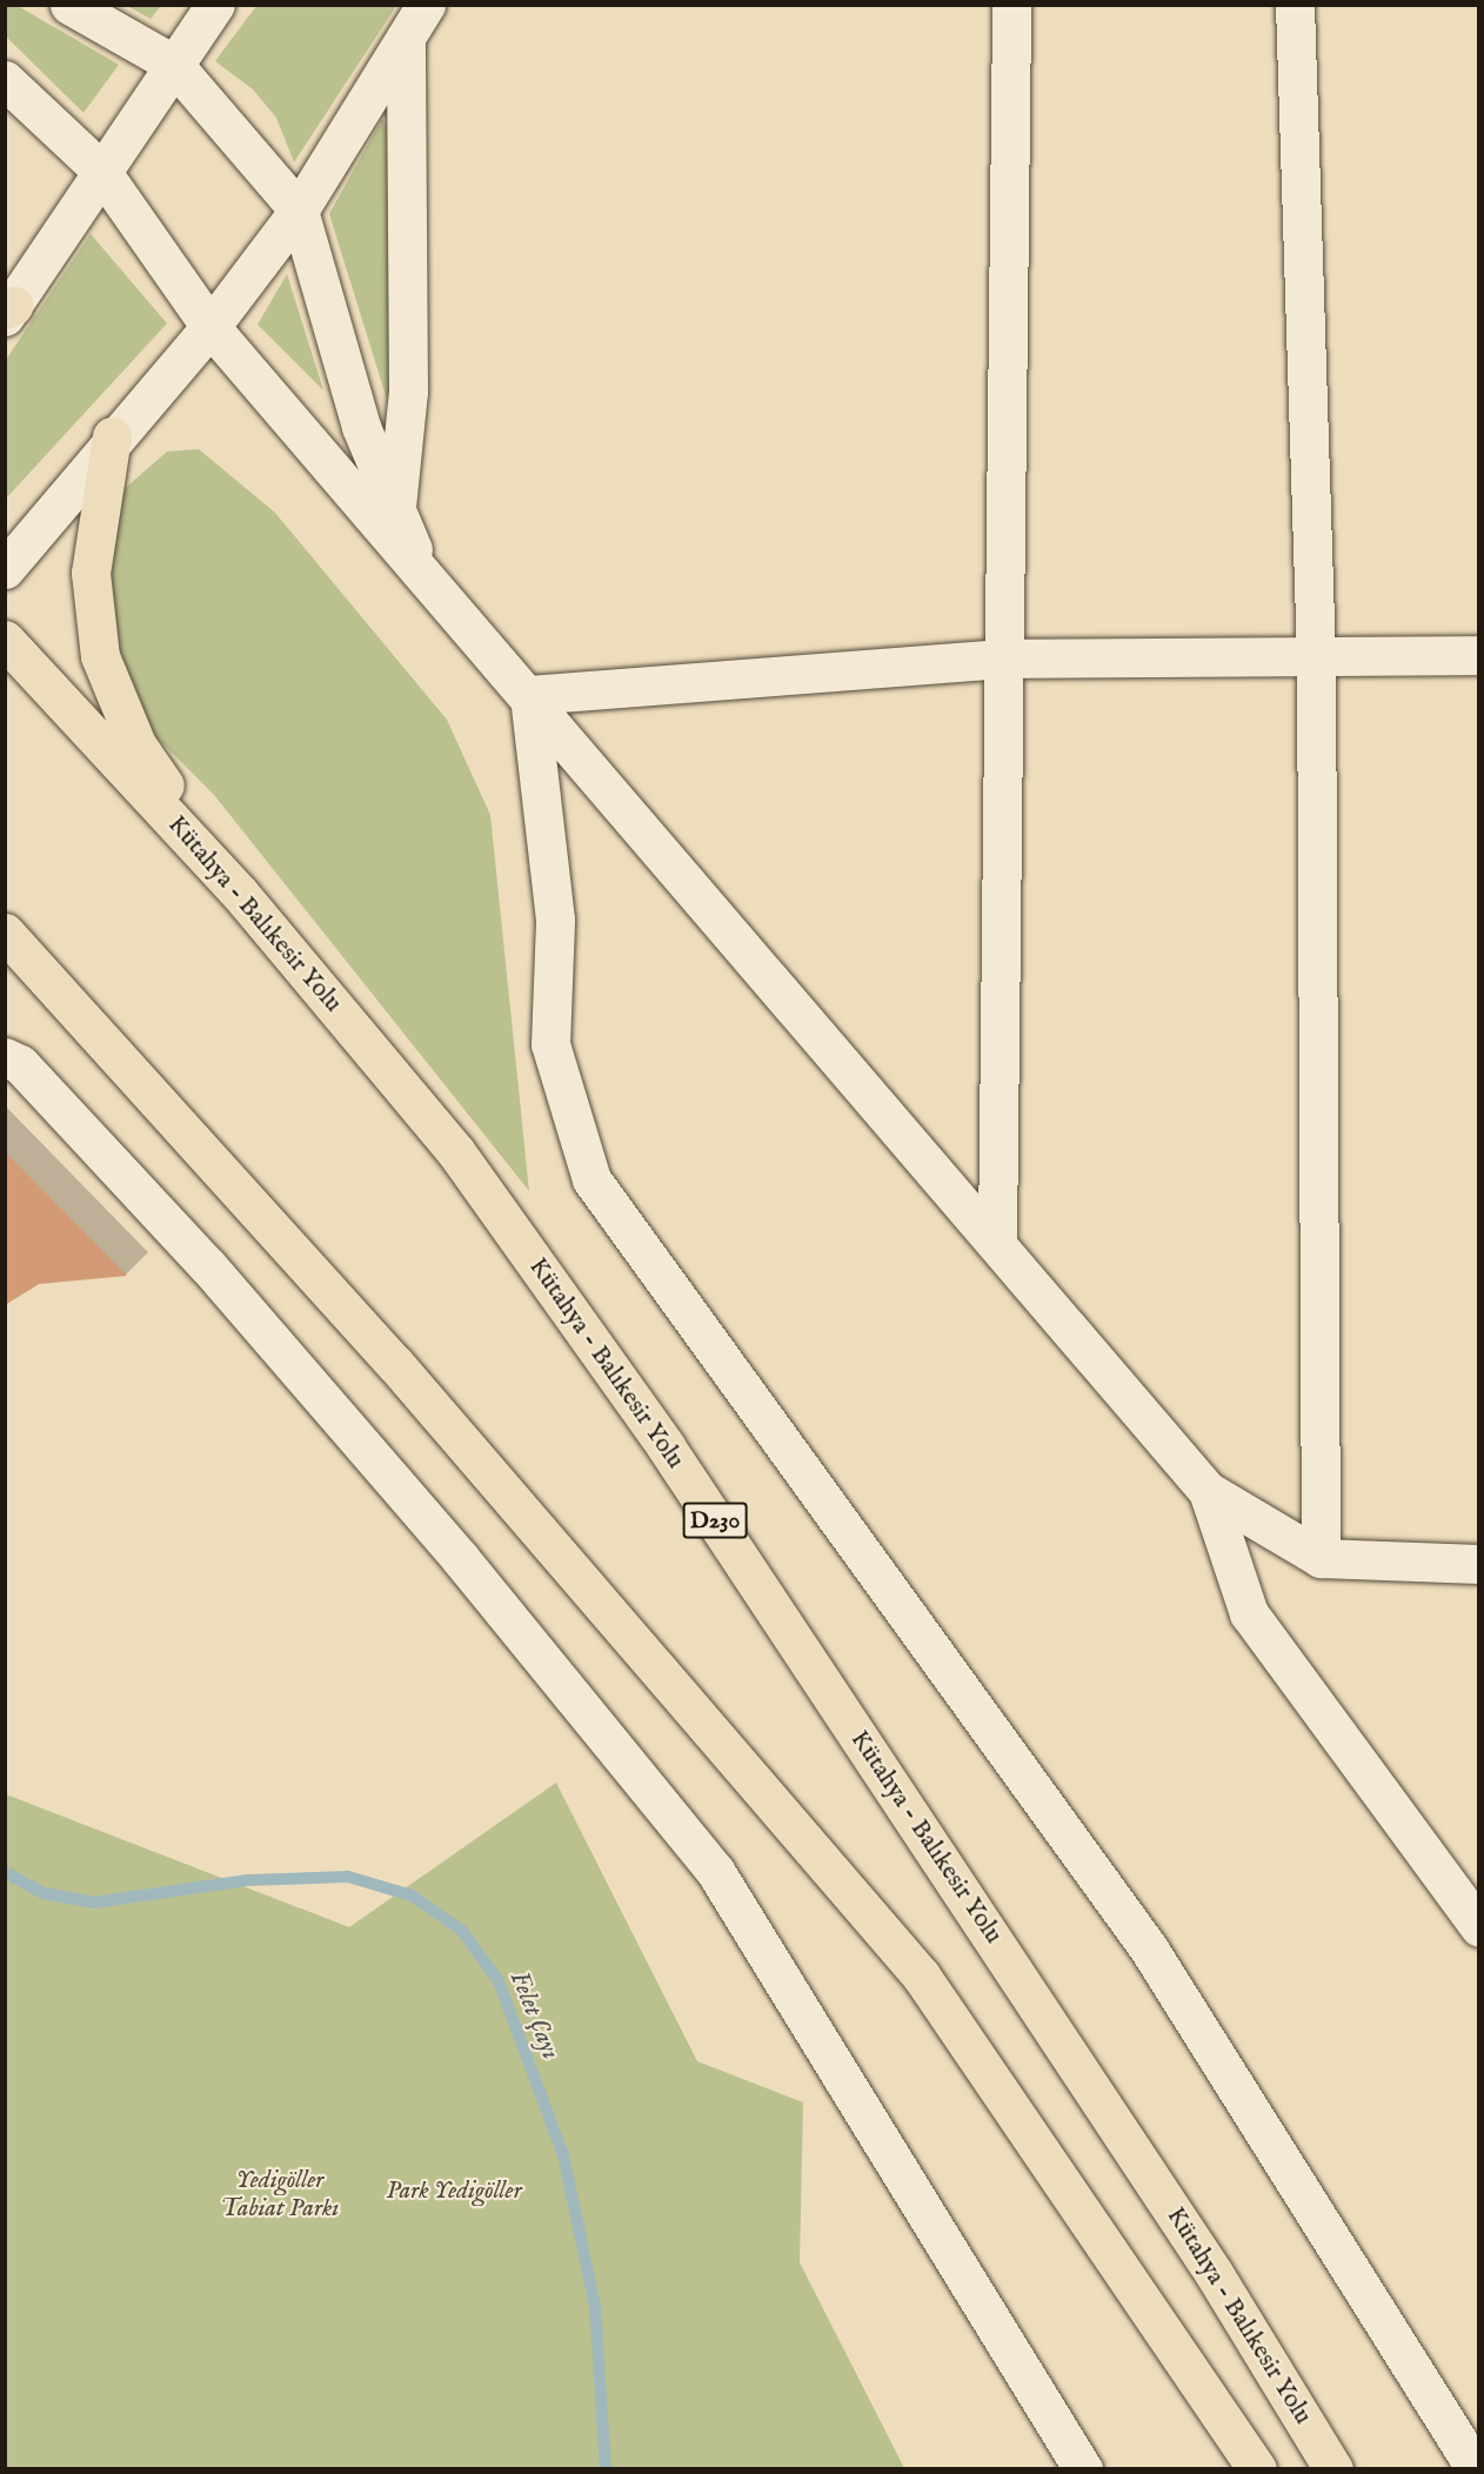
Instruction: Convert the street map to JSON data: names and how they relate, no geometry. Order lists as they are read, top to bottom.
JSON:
{
  "streets": {
    "highway": ["Kütahya - Balıkesir Yolu", "D230"]
  },
  "water": ["Felet Çayı"],
  "parks": ["Yedigöller Tabiat Parkı", "Park Yedigöller"]
}
